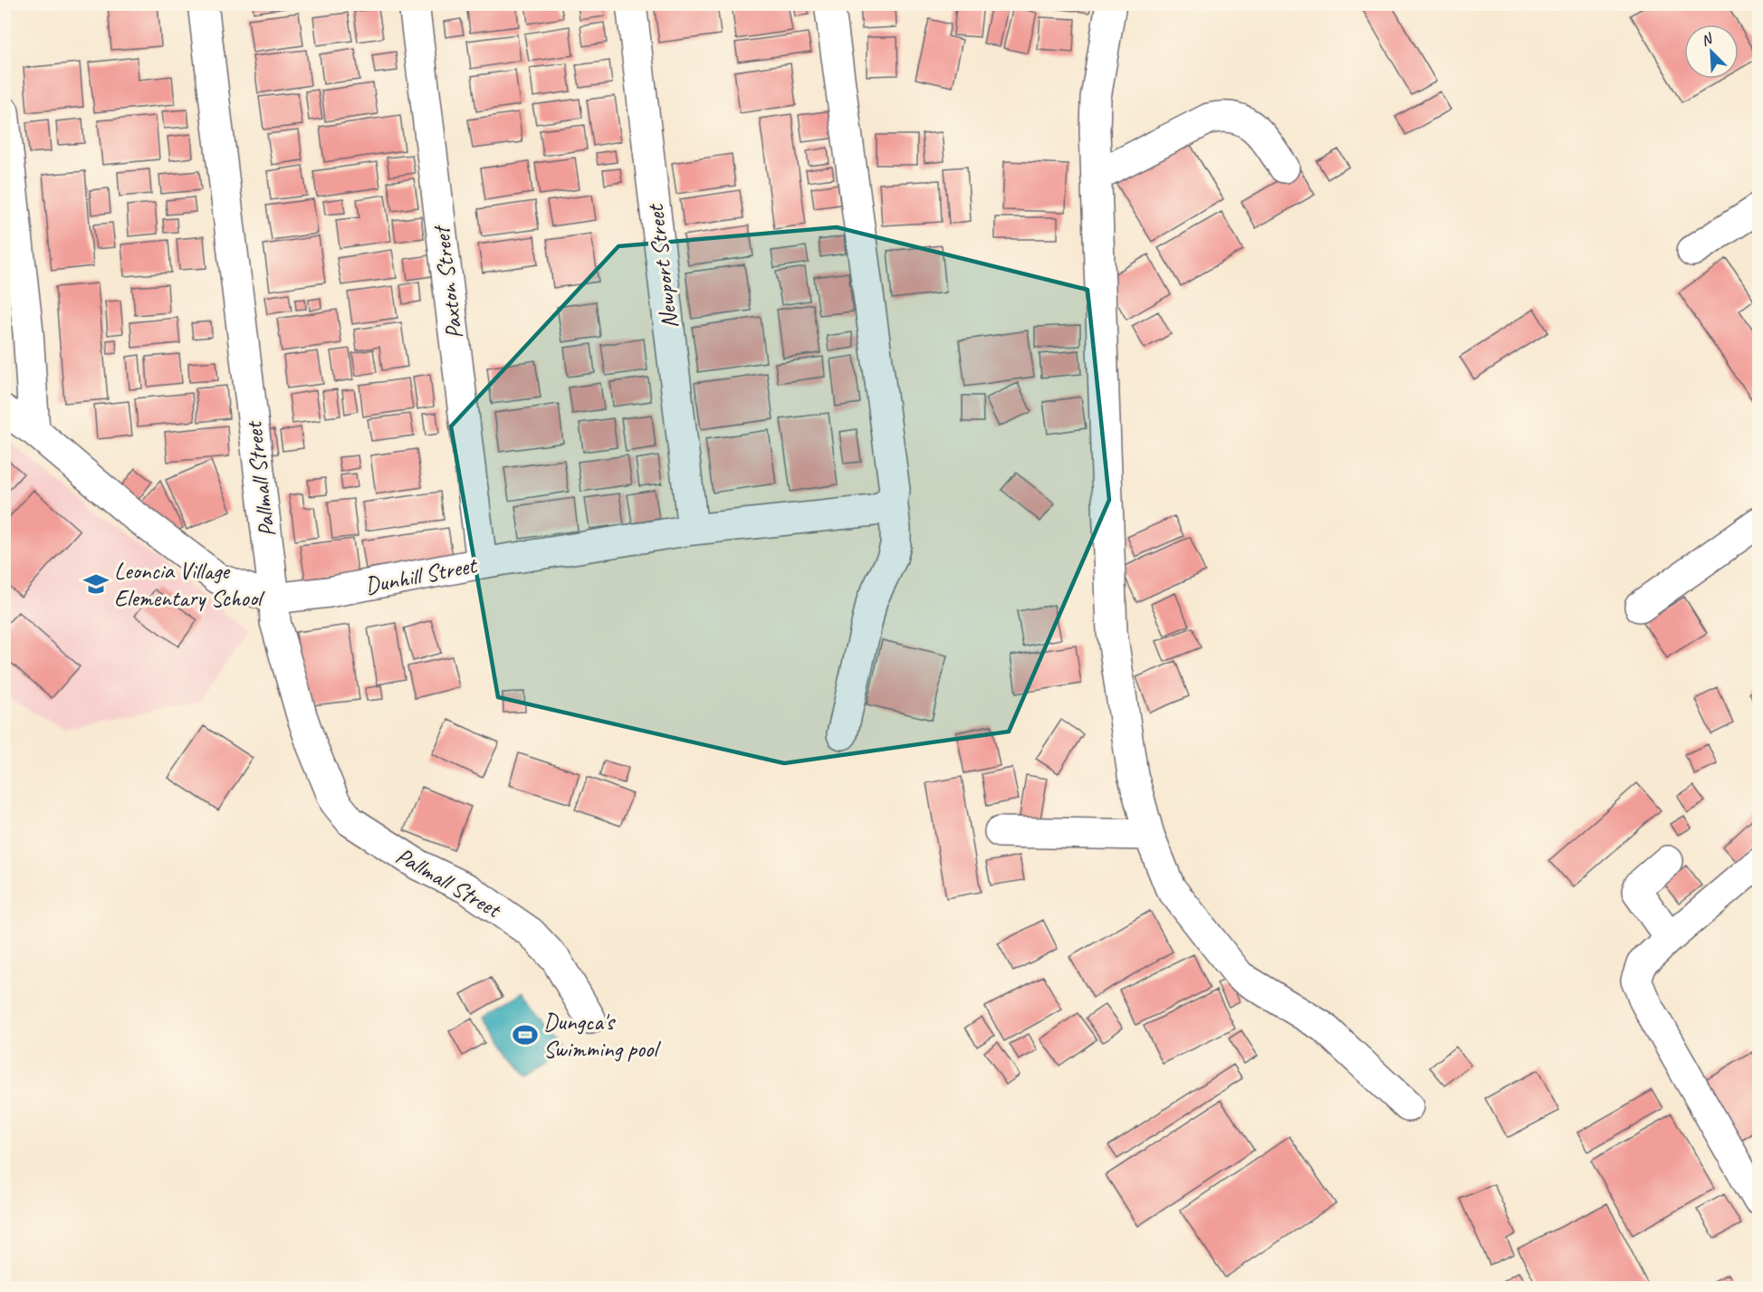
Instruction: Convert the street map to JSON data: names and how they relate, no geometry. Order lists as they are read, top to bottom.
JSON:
{
  "streets": {
    "street": [
      "Newport Street",
      "Paxton Street",
      "Pallmall Street",
      "Dunhill Street"
    ]
  },
  "crossings": [
    ["Newport Street", "Dunhill Street"],
    ["Paxton Street", "Dunhill Street"],
    ["Pallmall Street", "Dunhill Street"]
  ],
  "places": {
    "school or university": ["Leoncia Village Elementary School"],
    "sports": ["Dungca's Swimming pool"]
  },
  "north": "top left"
}
